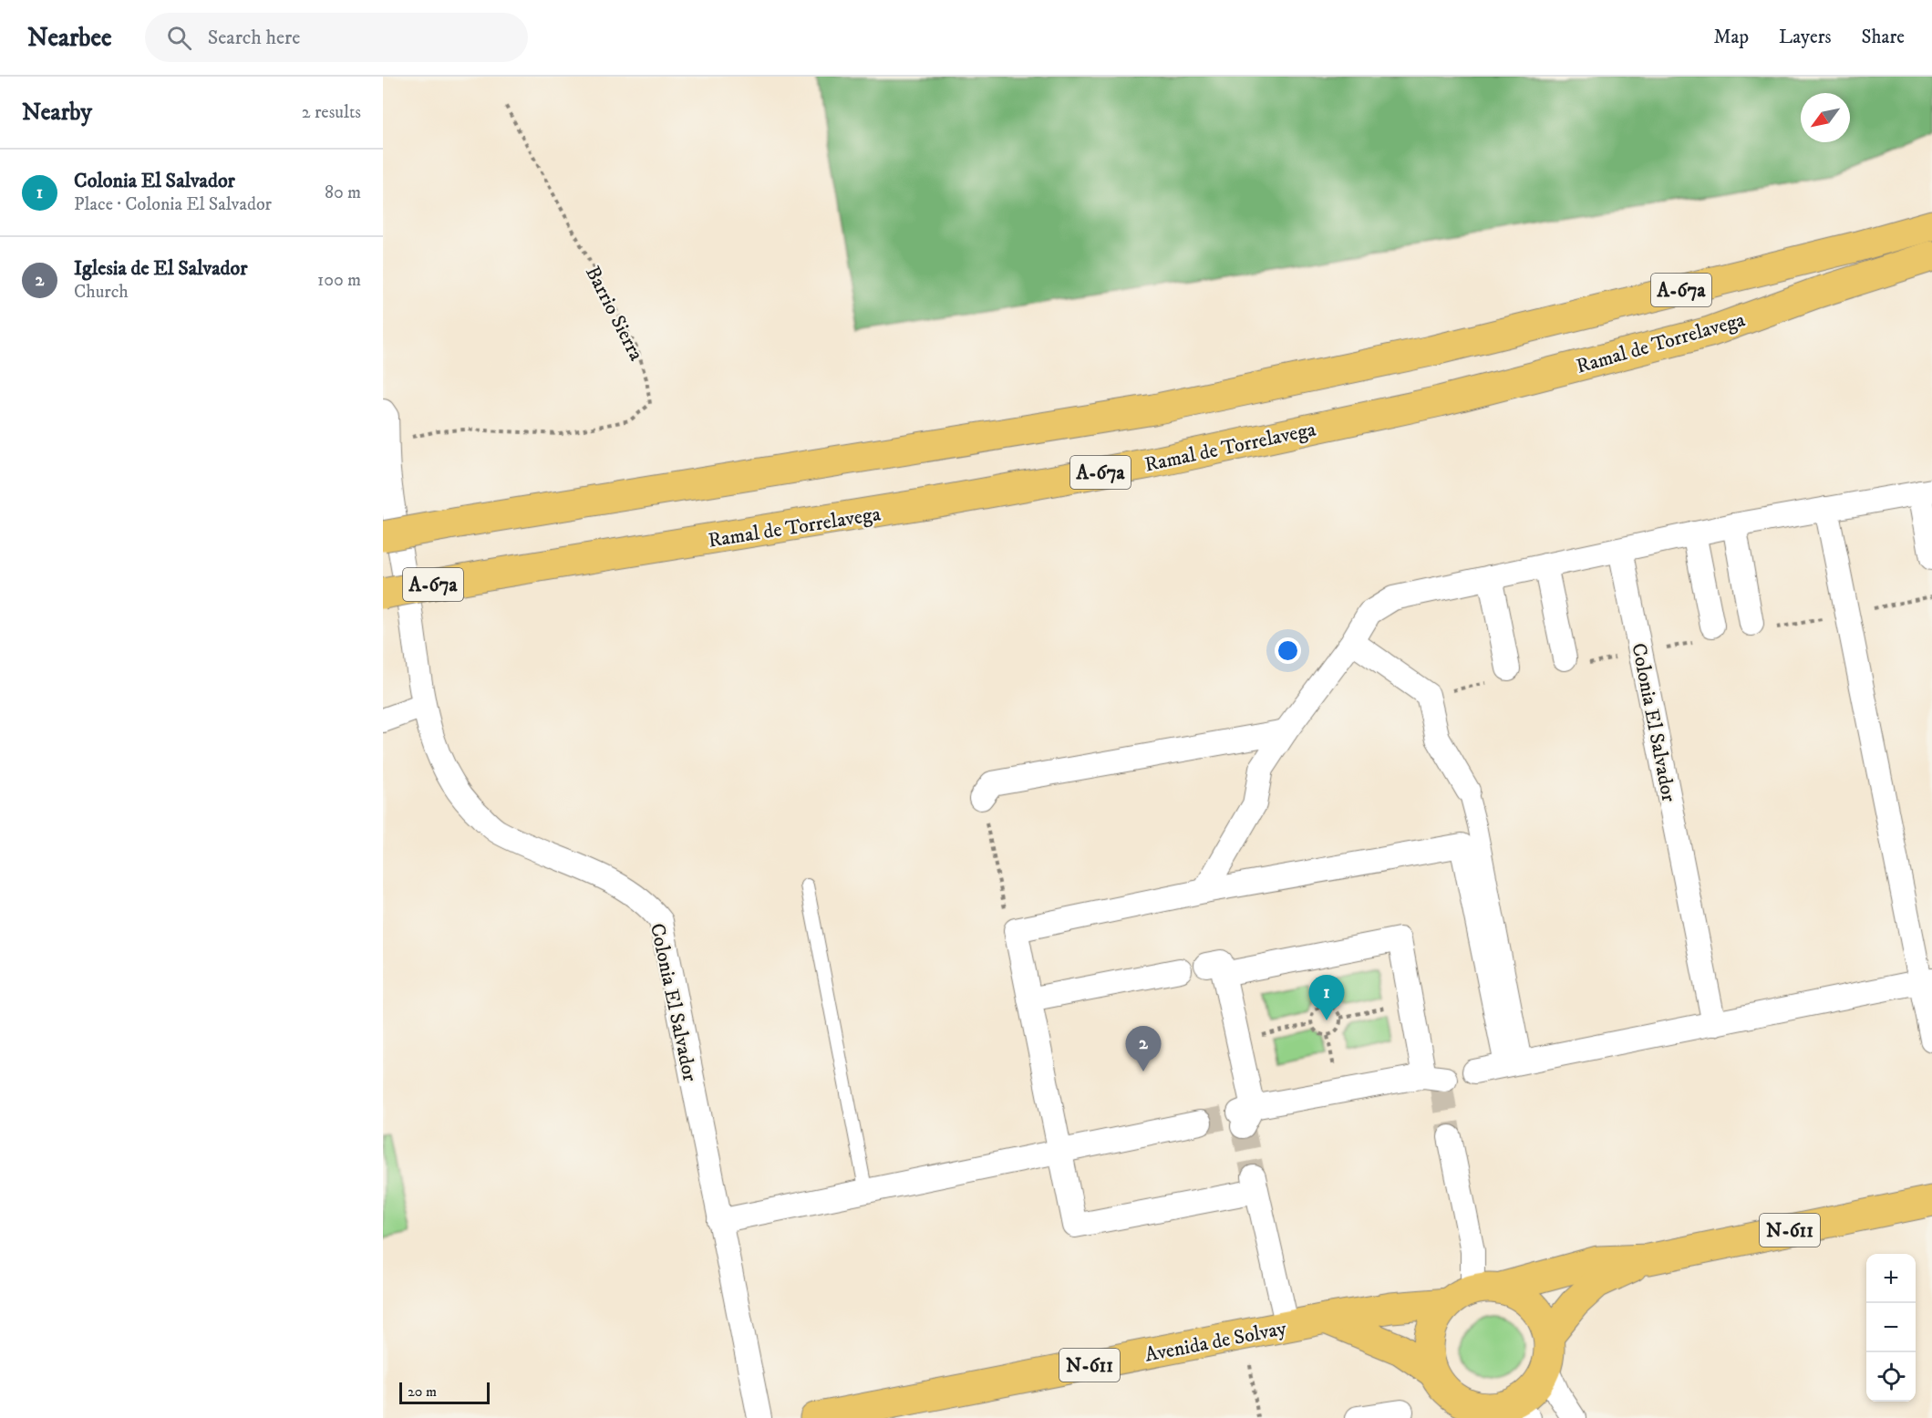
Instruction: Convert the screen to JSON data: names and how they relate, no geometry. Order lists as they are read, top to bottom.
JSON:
{
  "streets": {
    "highway": [
      "A-67a",
      "Ramal de Torrelavega",
      "N-611",
      "Avenida de Solvay"
    ],
    "street": ["Colonia El Salvador"],
    "path": ["Barrio Sierra"]
  },
  "crossings": [
    ["Barrio Sierra", "Colonia El Salvador"],
    ["N-611", "Avenida de Solvay"]
  ],
  "scale_bar": "20 m",
  "north": "bottom left",
  "page": {
    "header": "Nearbee",
    "search": "Search here",
    "nav": ["Map", "Layers", "Share"],
    "heading": ["Nearby", "2 results"],
    "list": [
      {
        "mark": "1",
        "name": "Colonia El Salvador",
        "note": "Place · Colonia El Salvador",
        "value": "80 m"
      },
      {
        "mark": "2",
        "name": "Iglesia de El Salvador",
        "note": "Church",
        "value": "100 m"
      }
    ],
    "pins": ["1", "2"],
    "map_buttons": ["+", "−"],
    "scale": "20 m"
  }
}
